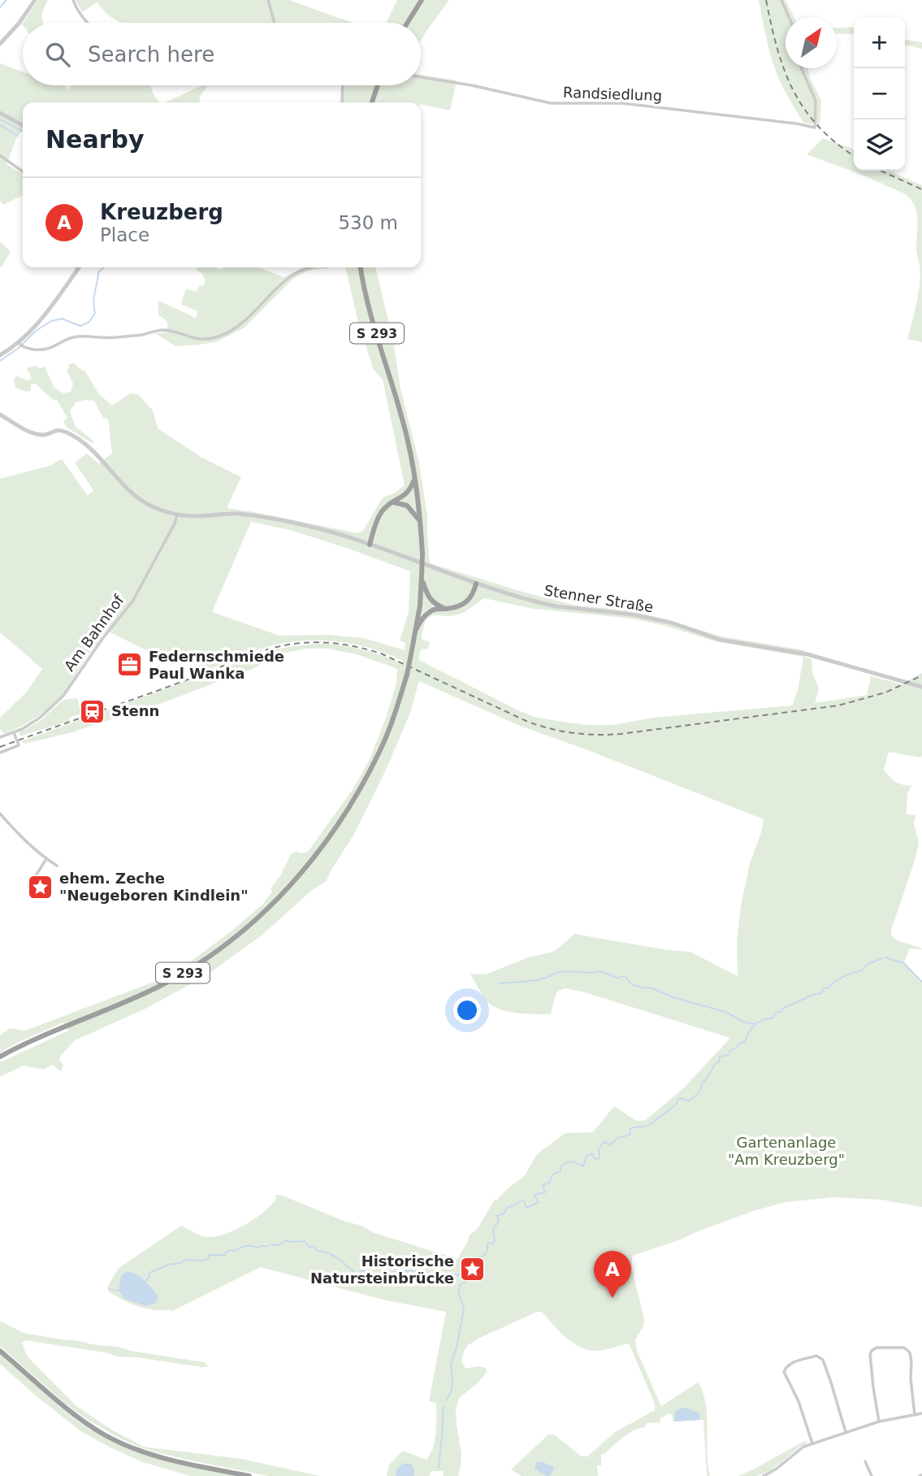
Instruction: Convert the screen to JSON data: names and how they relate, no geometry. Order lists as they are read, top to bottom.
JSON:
{
  "streets": {
    "highway": ["S 293"],
    "street": ["Randsiedlung", "Stenner Straße", "Am Bahnhof"]
  },
  "crossings": [
    ["Stenner Straße", "Am Bahnhof"]
  ],
  "parks": ["Gartenanlage \"Am Kreuzberg\""],
  "places": {
    "office": ["Federnschmiede Paul Wanka"],
    "station": ["Stenn"],
    "place": ["ehem. Zeche \"Neugeboren Kindlein\"", "Historische Natursteinbrücke"]
  },
  "north": "top right",
  "page": {
    "map_buttons": ["+", "−"],
    "search": "Search here",
    "heading": "Nearby",
    "list": [
      {
        "mark": "A",
        "name": "Kreuzberg",
        "note": "Place",
        "value": "530 m"
      }
    ],
    "pins": "A"
  }
}
